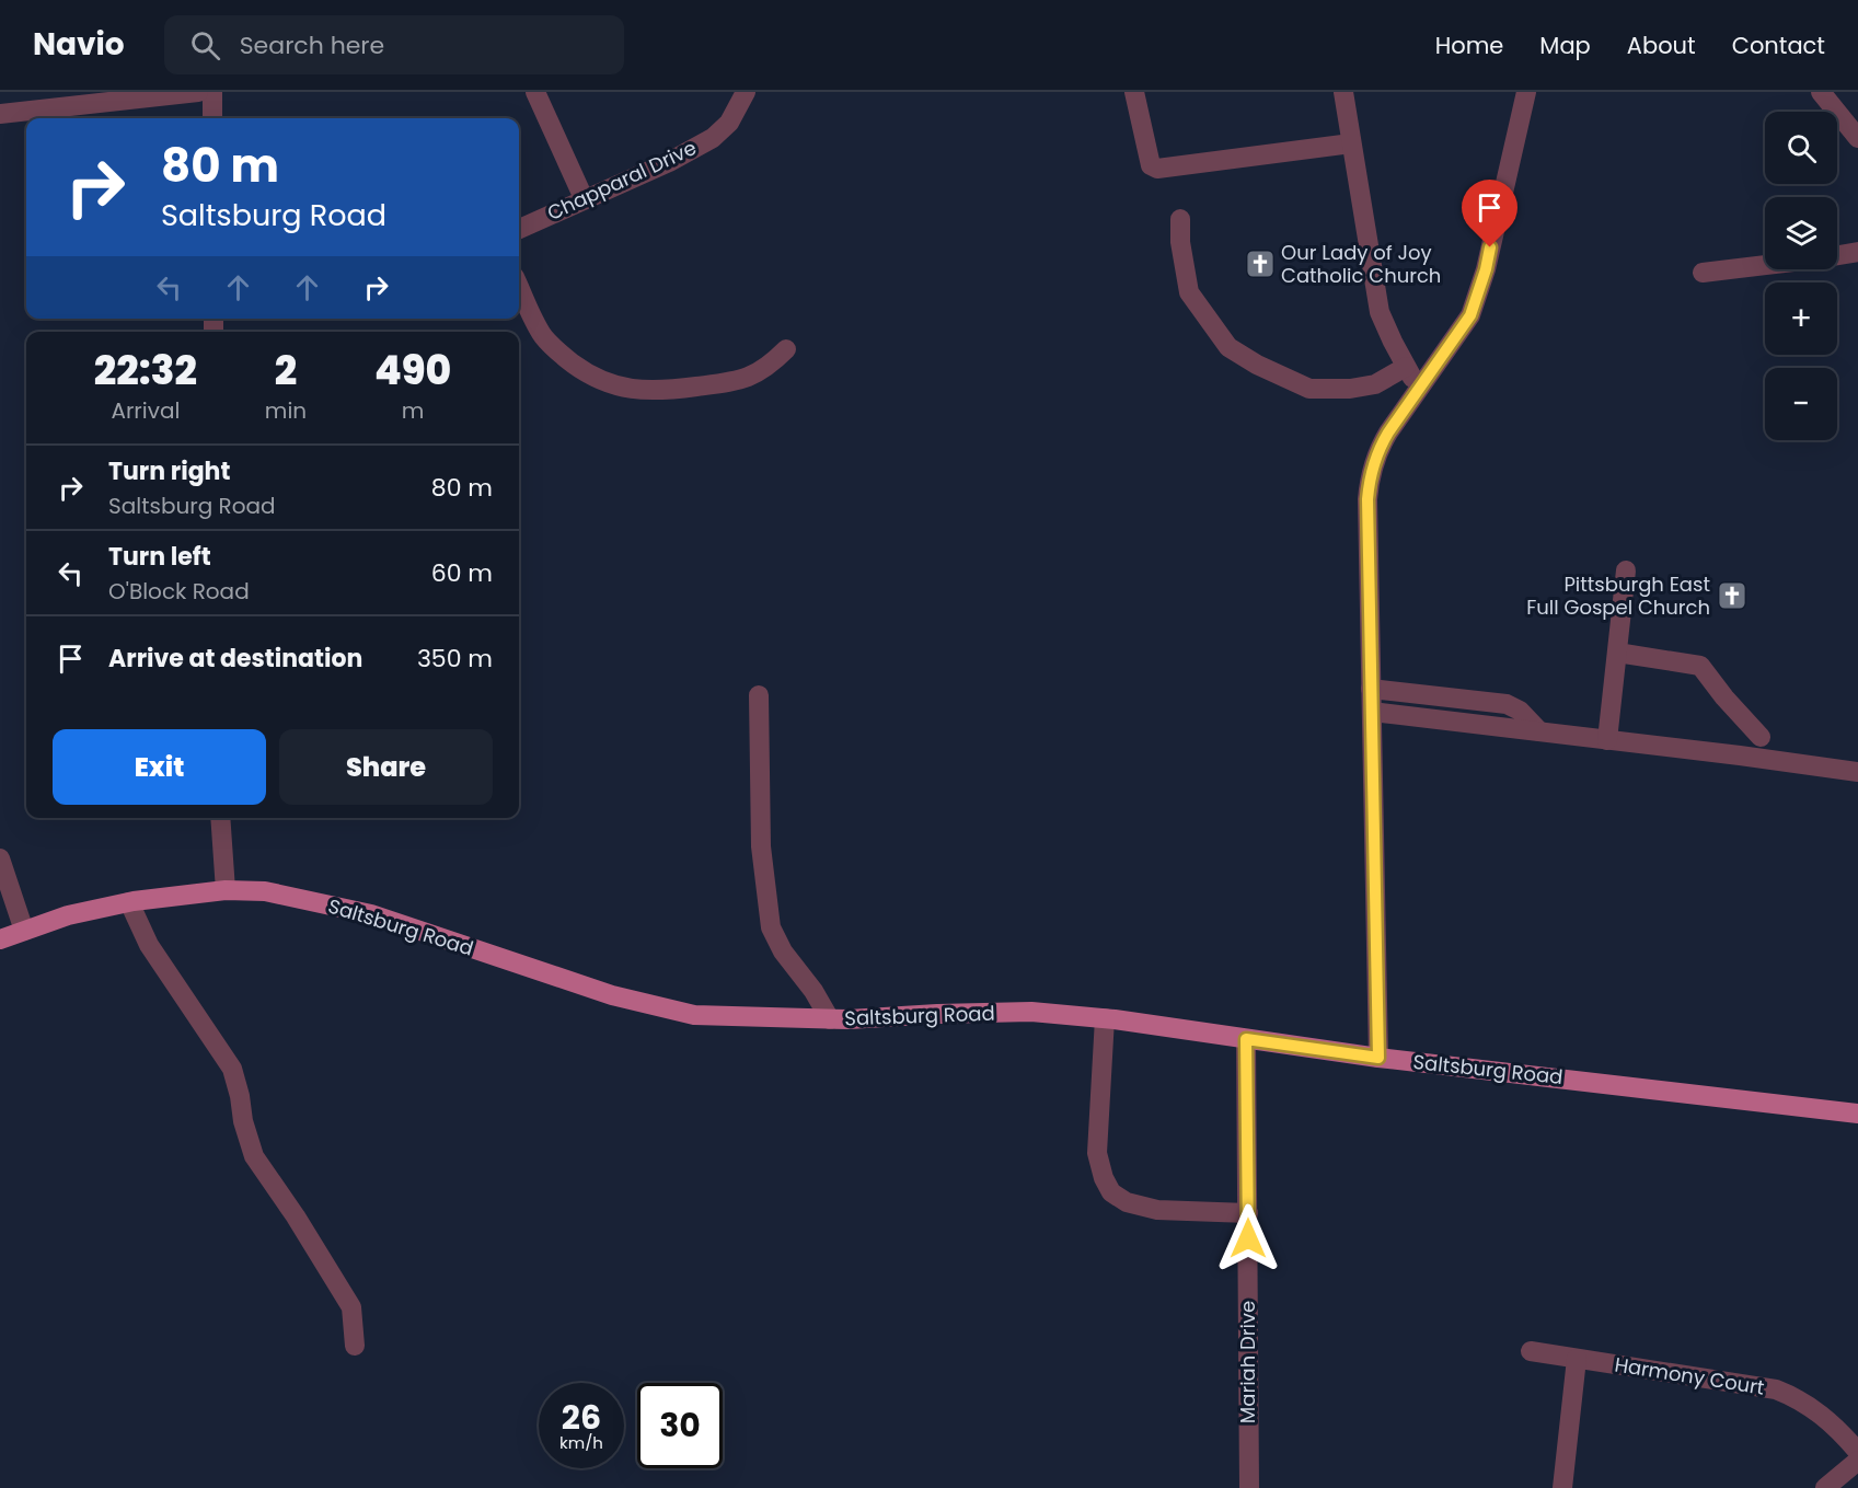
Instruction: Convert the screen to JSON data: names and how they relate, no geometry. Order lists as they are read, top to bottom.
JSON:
{
  "streets": {
    "main road": ["Saltsburg Road"],
    "street": ["Chapparal Drive", "Mariah Drive", "Harmony Court"]
  },
  "crossings": [
    ["Saltsburg Road", "Mariah Drive"]
  ],
  "places": {
    "church": ["Our Lady of Joy Catholic Church", "Pittsburgh East Full Gospel Church"]
  },
  "page": {
    "header": "Navio",
    "search": "Search here",
    "nav": [
      "Home",
      "Map",
      "About",
      "Contact"
    ],
    "map_buttons": ["+", "−"],
    "turn": ["80 m", "Saltsburg Road"],
    "eta": [
      "22:32",
      "Arrival",
      "2",
      "min",
      "490",
      "m"
    ],
    "list": [
      {
        "name": "Turn right",
        "note": "Saltsburg Road",
        "value": "80 m"
      },
      {
        "name": "Turn left",
        "note": "O'Block Road",
        "value": "60 m"
      },
      {
        "name": "Arrive at destination",
        "value": "350 m"
      }
    ],
    "buttons": ["Exit", "Share"],
    "speed": "26 km/h",
    "limit": "30"
  }
}
